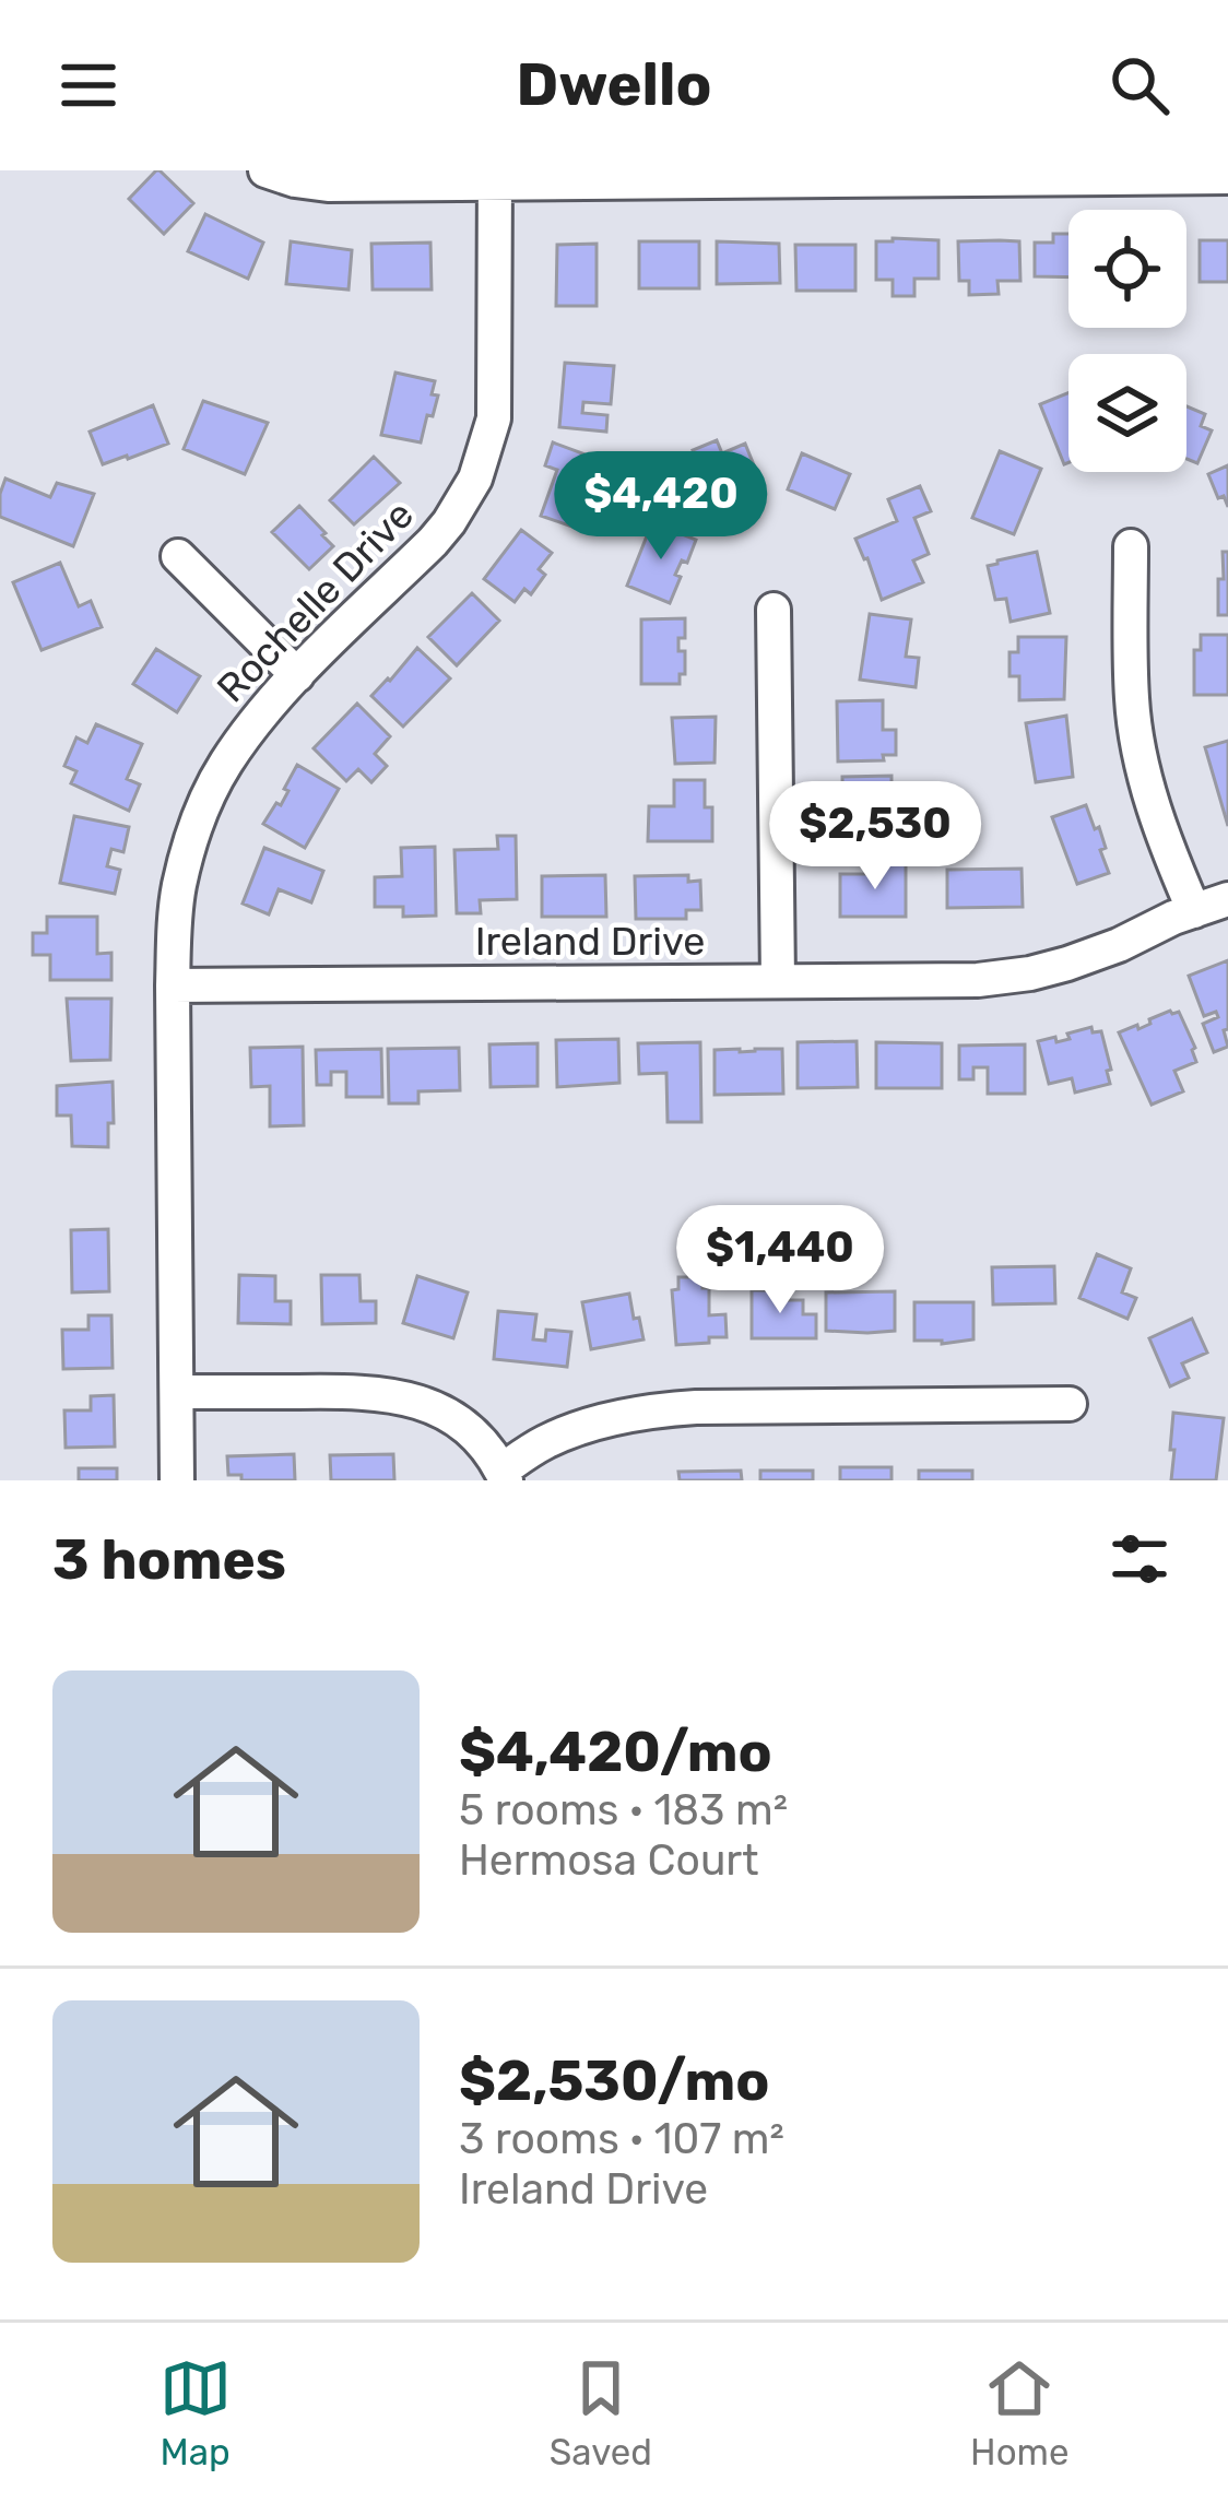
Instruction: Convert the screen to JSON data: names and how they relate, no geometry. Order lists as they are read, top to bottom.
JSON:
{
  "streets": {
    "street": ["Rochelle Drive", "Ireland Drive"]
  },
  "crossings": [
    ["Rochelle Drive", "Ireland Drive"]
  ],
  "page": {
    "header": "Dwello",
    "price": ["$4,420", "$2,530", "$1,440"],
    "heading": "3 homes",
    "list": [
      {
        "name": "$4,420/mo",
        "note": "5 rooms · 183 m² · Hermosa Court"
      },
      {
        "name": "$2,530/mo",
        "note": "3 rooms · 107 m² · Ireland Drive"
      }
    ],
    "tabs": ["Map", "Saved", "Home"]
  }
}
